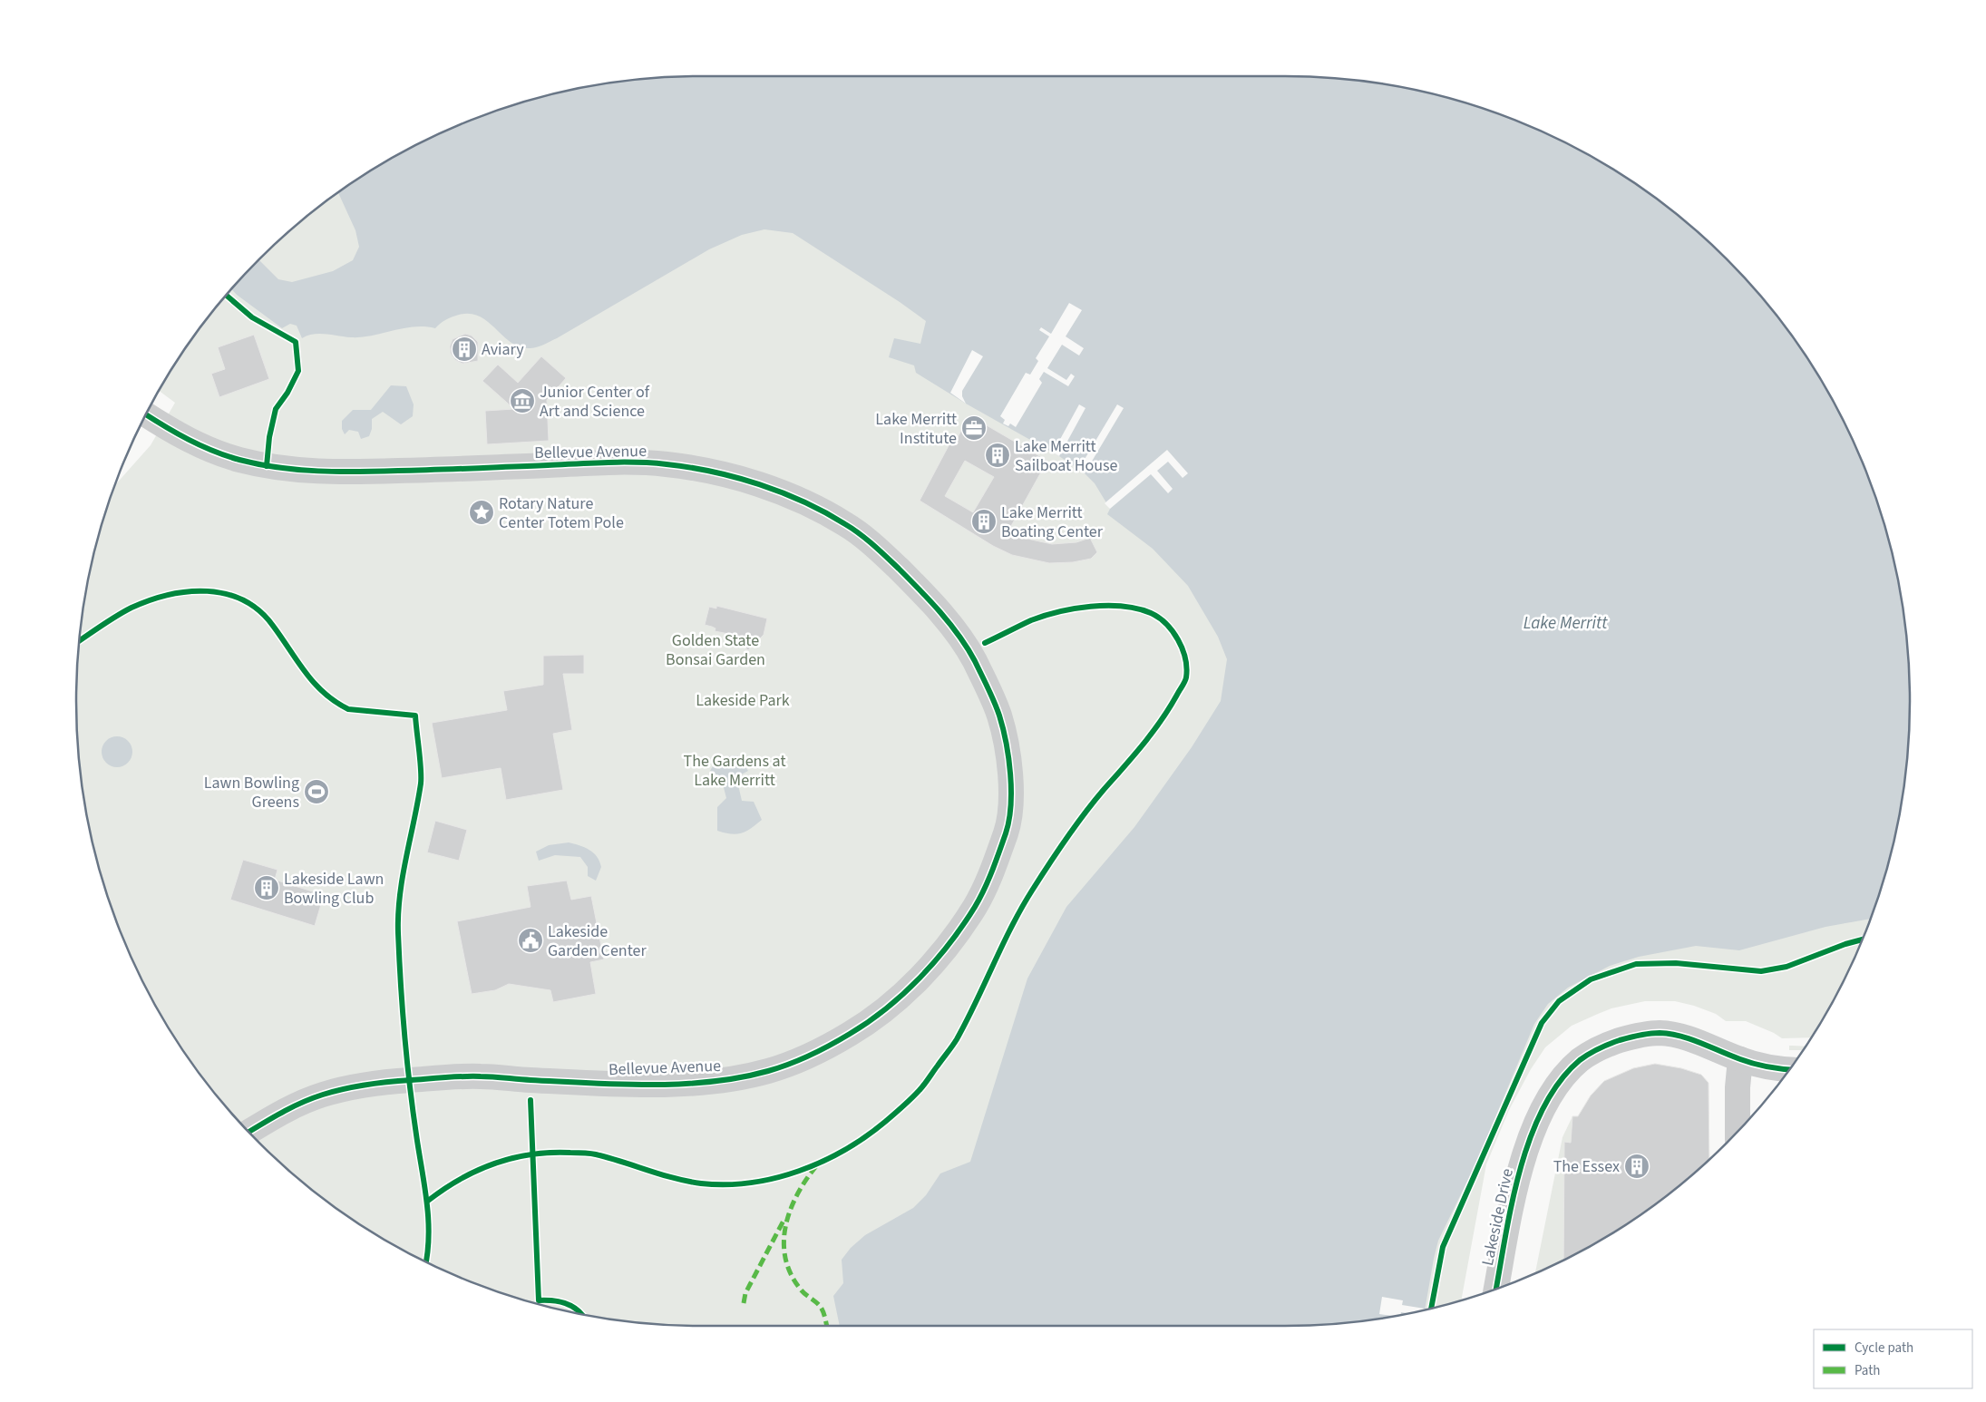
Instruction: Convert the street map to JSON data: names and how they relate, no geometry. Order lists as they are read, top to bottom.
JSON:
{
  "streets": {
    "street": ["Bellevue Avenue", "Lakeside Drive"]
  },
  "water": ["Lake Merritt"],
  "parks": ["Golden State Bonsai Garden", "Lakeside Park", "The Gardens at Lake Merritt"],
  "places": {
    "building": [
      "Aviary",
      "Lake Merritt Sailboat House",
      "Lake Merritt Boating Center",
      "Lakeside Lawn Bowling Club",
      "The Essex"
    ],
    "museum": ["Junior Center of Art and Science"],
    "office": ["Lake Merritt Institute"],
    "place": ["Rotary Nature Center Totem Pole"],
    "sports": ["Lawn Bowling Greens"],
    "public building": ["Lakeside Garden Center"]
  },
  "legend": ["Cycle path", "Path"]
}
